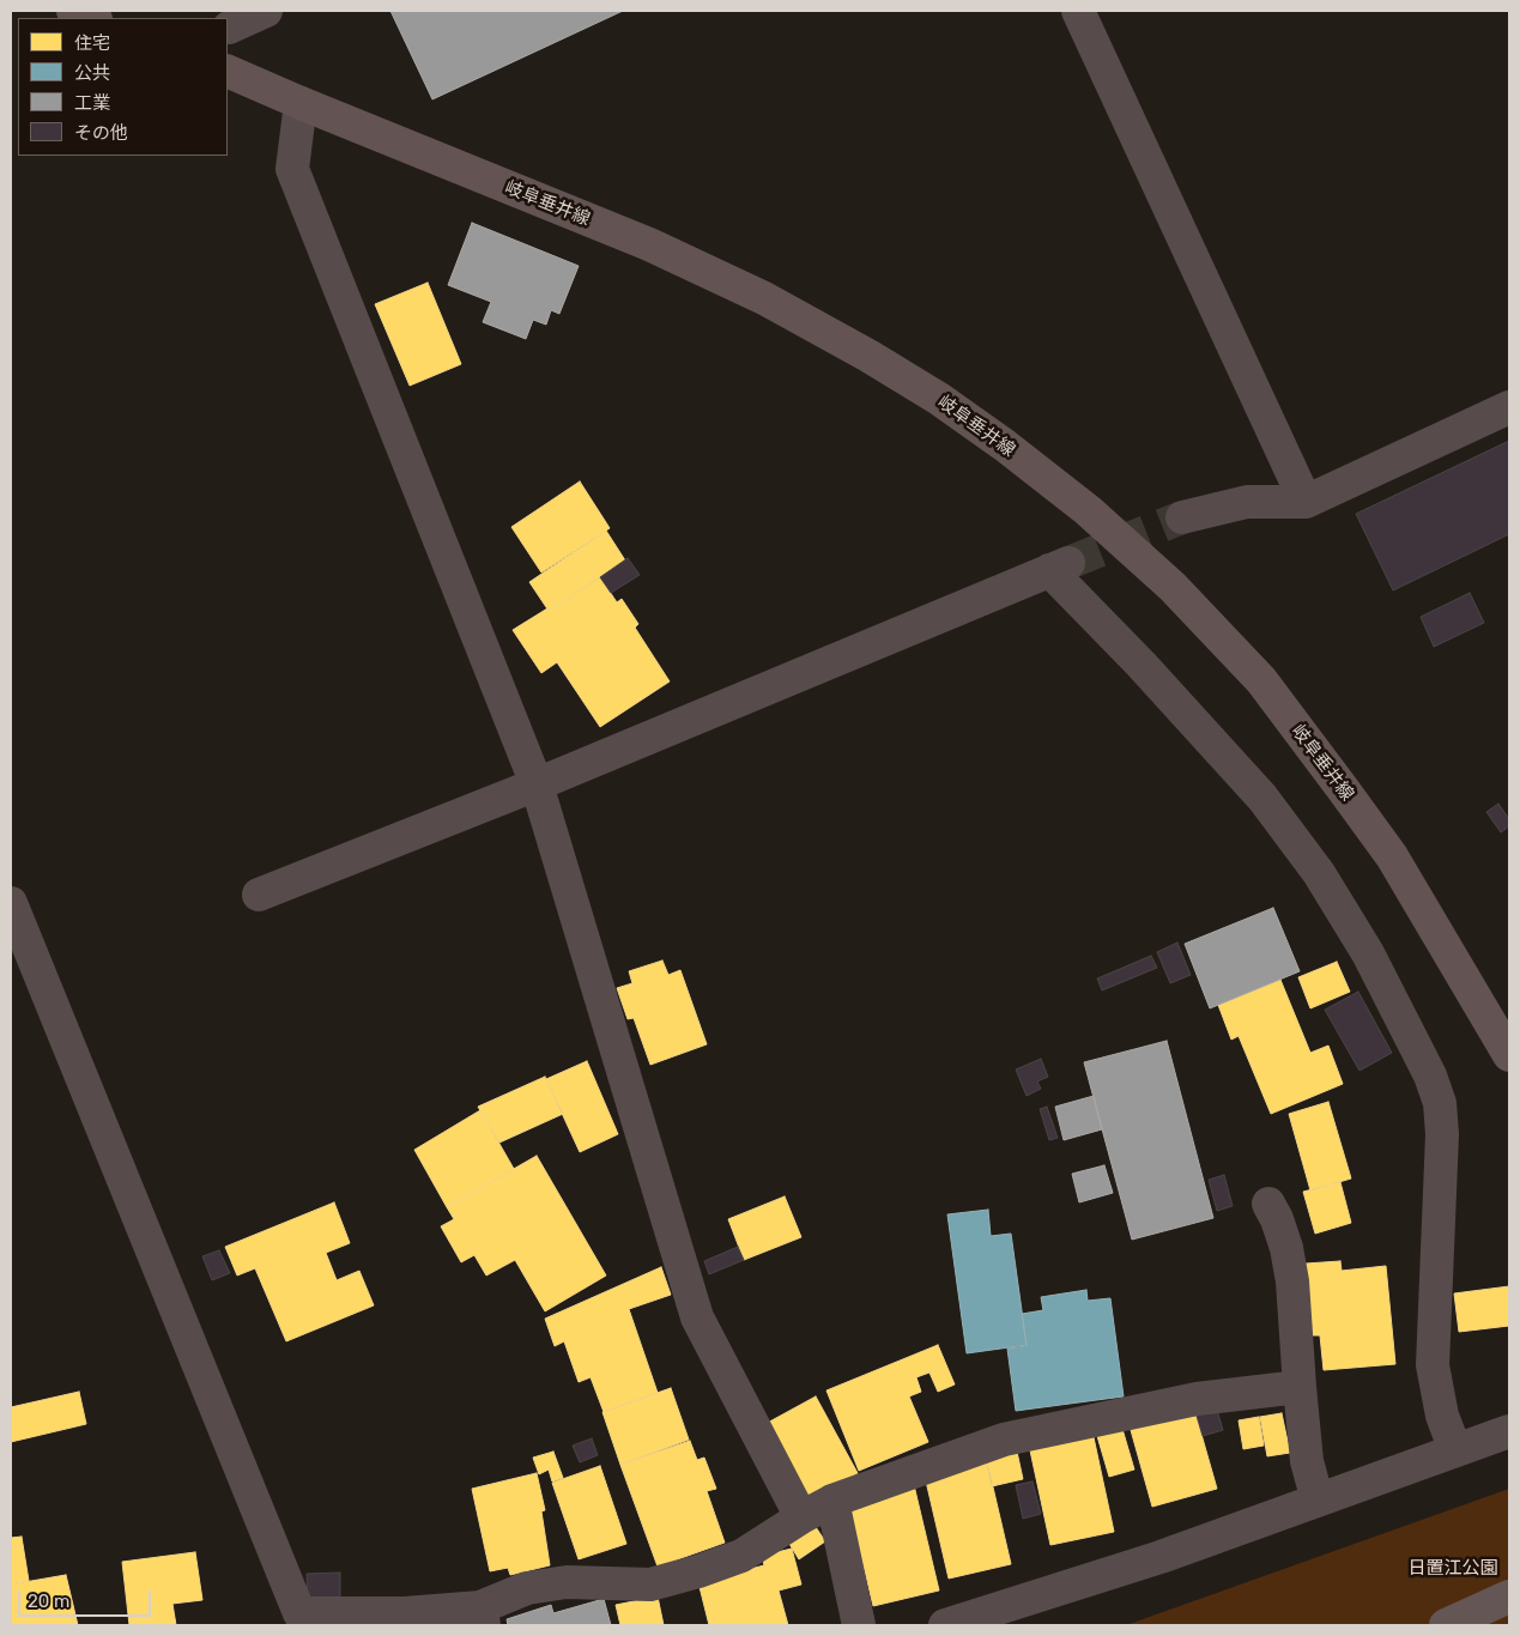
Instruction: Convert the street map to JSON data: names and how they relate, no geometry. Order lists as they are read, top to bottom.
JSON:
{
  "streets": {
    "main road": ["岐阜垂井線"]
  },
  "parks": ["日置江公園"],
  "legend": [
    "住宅",
    "公共",
    "工業",
    "その他"
  ],
  "scale_bar": "20 m"
}
